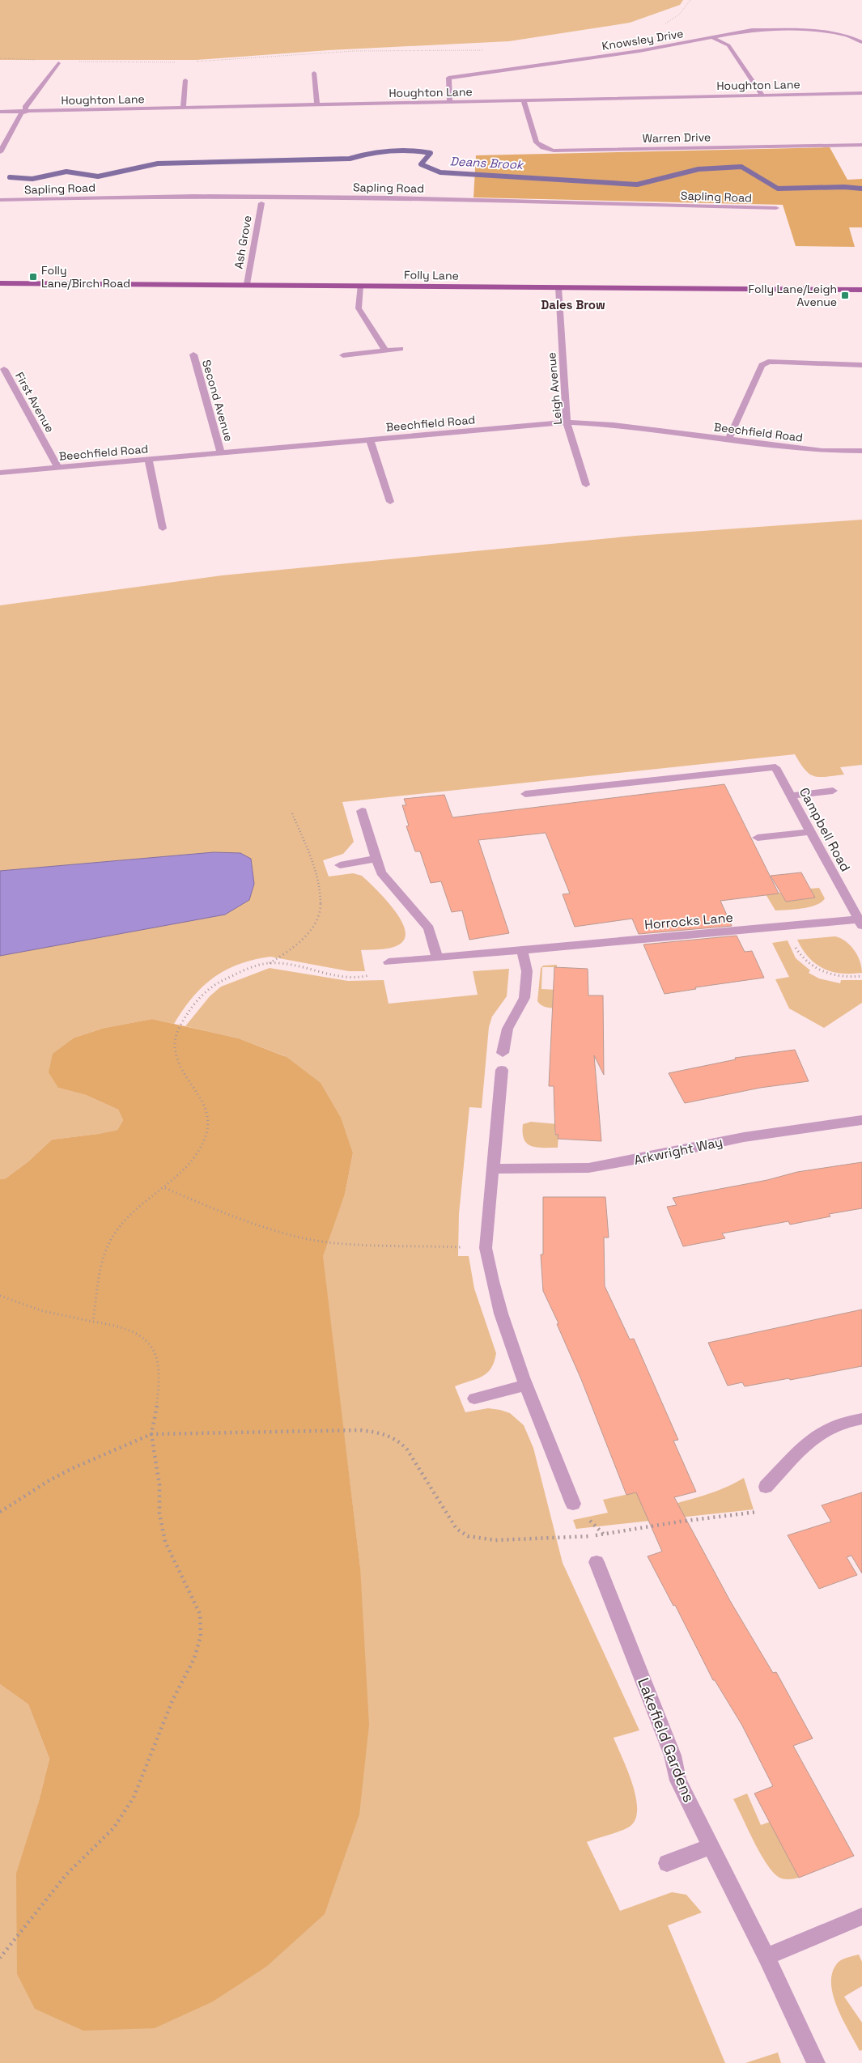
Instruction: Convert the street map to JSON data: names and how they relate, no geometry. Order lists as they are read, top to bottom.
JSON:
{
  "streets": {
    "main road": ["Folly Lane"],
    "street": [
      "Knowsley Drive",
      "Houghton Lane",
      "Warren Drive",
      "Sapling Road",
      "Ash Grove",
      "Leigh Avenue",
      "Second Avenue",
      "First Avenue",
      "Beechfield Road",
      "Campbell Road",
      "Horrocks Lane",
      "Arkwright Way",
      "Lakefield Gardens"
    ]
  },
  "crossings": [
    ["Knowsley Drive", "Houghton Lane"],
    ["Houghton Lane", "Warren Drive"],
    ["Ash Grove", "Folly Lane"],
    ["Folly Lane", "Leigh Avenue"],
    ["Leigh Avenue", "Beechfield Road"],
    ["Second Avenue", "Beechfield Road"],
    ["First Avenue", "Beechfield Road"],
    ["Campbell Road", "Horrocks Lane"]
  ],
  "districts": ["Dales Brow"],
  "water": ["Deans Brook"],
  "places": {
    "transit": ["Folly Lane/Birch Road", "Folly Lane/Leigh Avenue"]
  }
}
